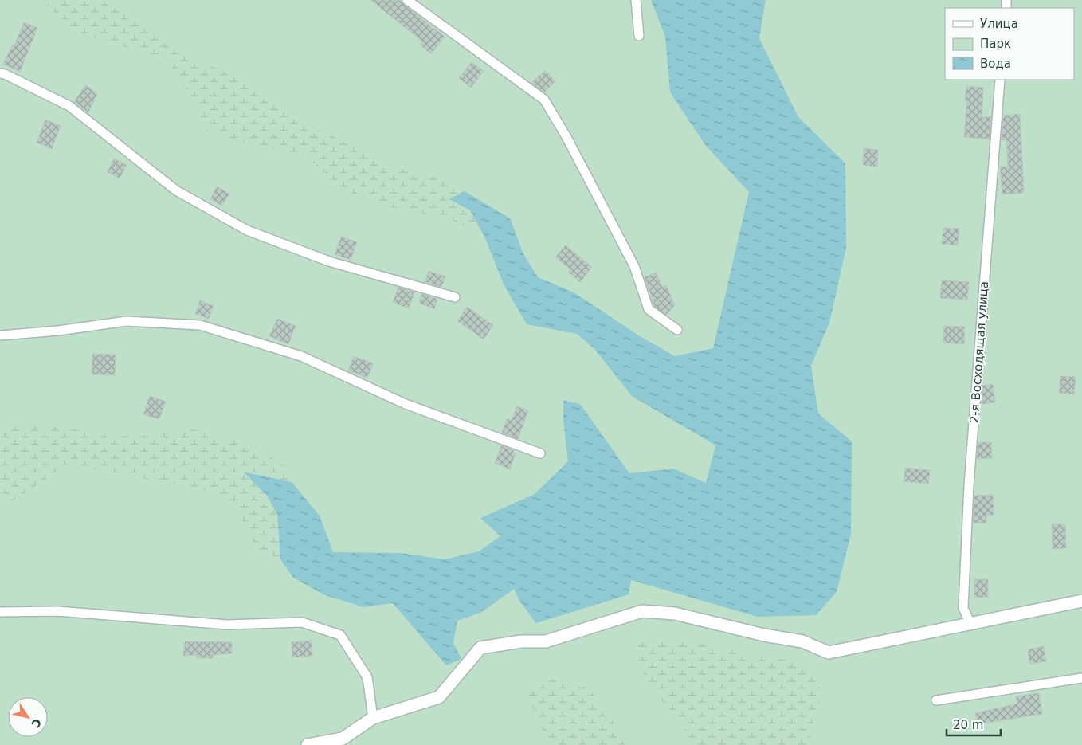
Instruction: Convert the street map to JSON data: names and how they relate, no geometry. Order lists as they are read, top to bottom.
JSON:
{
  "streets": {
    "lane": ["2-я Восходящая улица"]
  },
  "legend": ["Улица", "Парк", "Вода"],
  "scale_bar": "20 m",
  "north": "bottom right"
}
